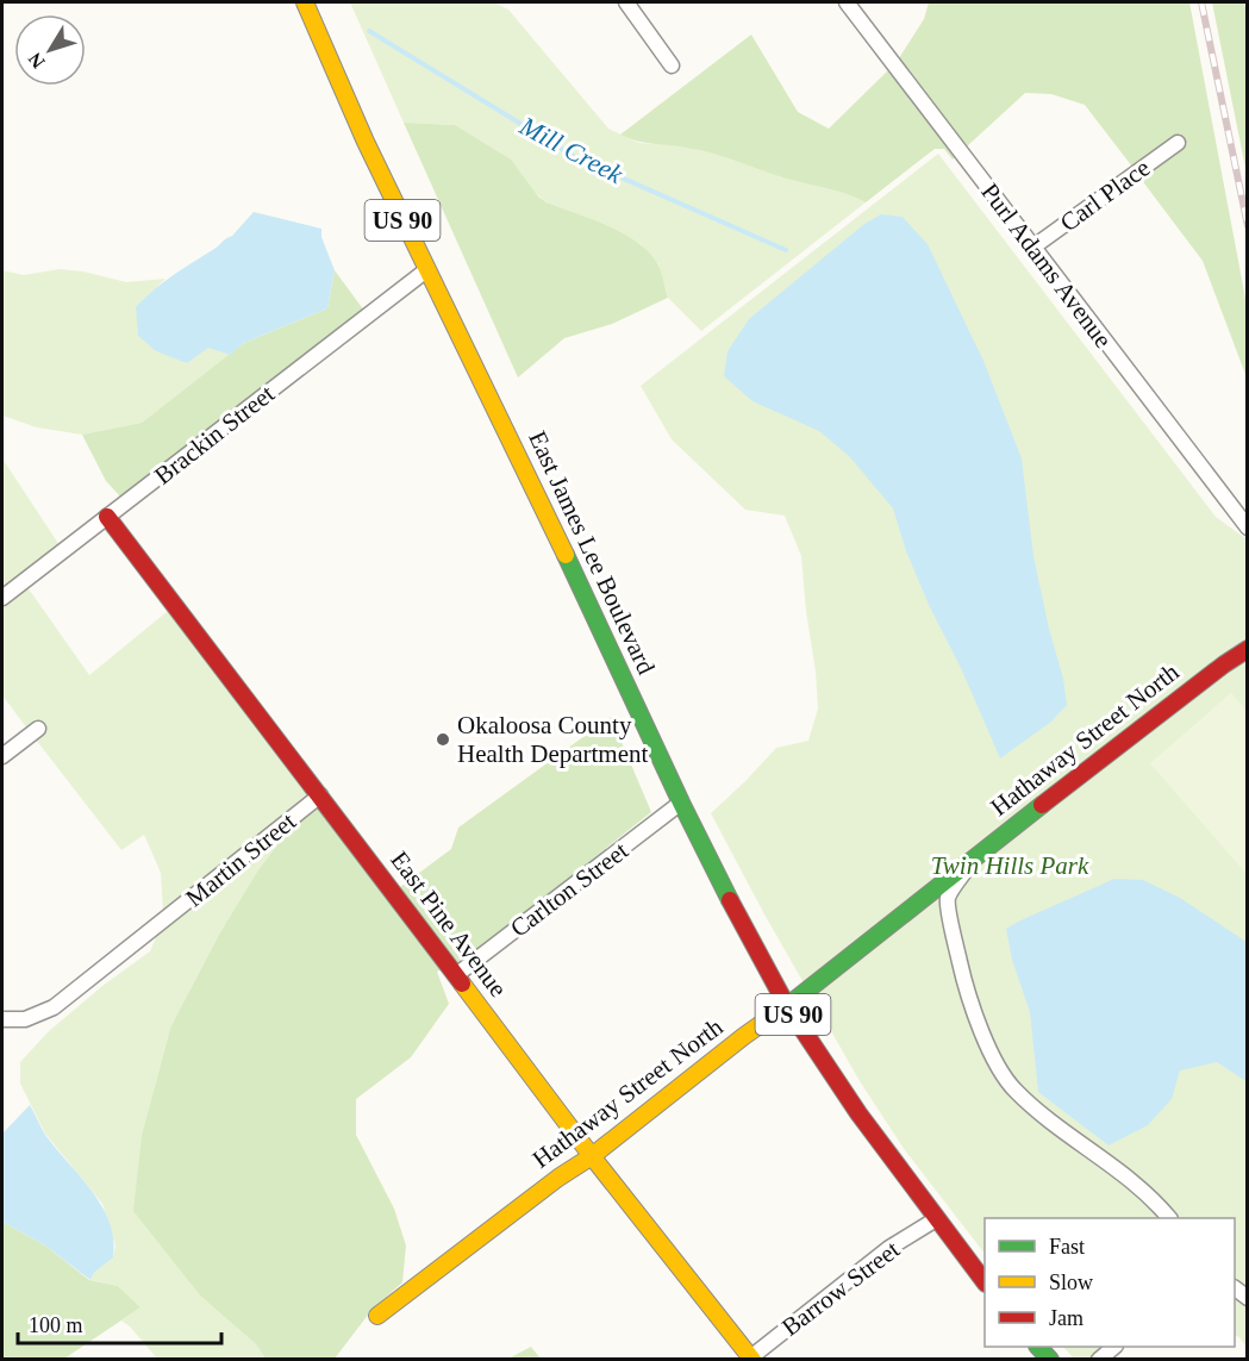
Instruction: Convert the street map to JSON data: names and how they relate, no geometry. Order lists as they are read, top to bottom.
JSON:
{
  "streets": {
    "street": [
      "Carl Place",
      "US 90",
      "Purl Adams Avenue",
      "Brackin Street",
      "East James Lee Boulevard",
      "Hathaway Street North",
      "Martin Street",
      "Carlton Street",
      "East Pine Avenue",
      "Barrow Street"
    ]
  },
  "crossings": [
    ["Carl Place", "Purl Adams Avenue"],
    ["Brackin Street", "East James Lee Boulevard"],
    ["Brackin Street", "East Pine Avenue"],
    ["East James Lee Boulevard", "Hathaway Street North"],
    ["East James Lee Boulevard", "Carlton Street"],
    ["East James Lee Boulevard", "Barrow Street"],
    ["Hathaway Street North", "East Pine Avenue"],
    ["Martin Street", "East Pine Avenue"],
    ["Carlton Street", "East Pine Avenue"],
    ["East Pine Avenue", "Barrow Street"]
  ],
  "water": ["Mill Creek"],
  "parks": ["Twin Hills Park"],
  "places": ["Okaloosa County Health Department"],
  "legend": ["Fast", "Slow", "Jam"],
  "scale_bar": "100 m",
  "north": "bottom left"
}
